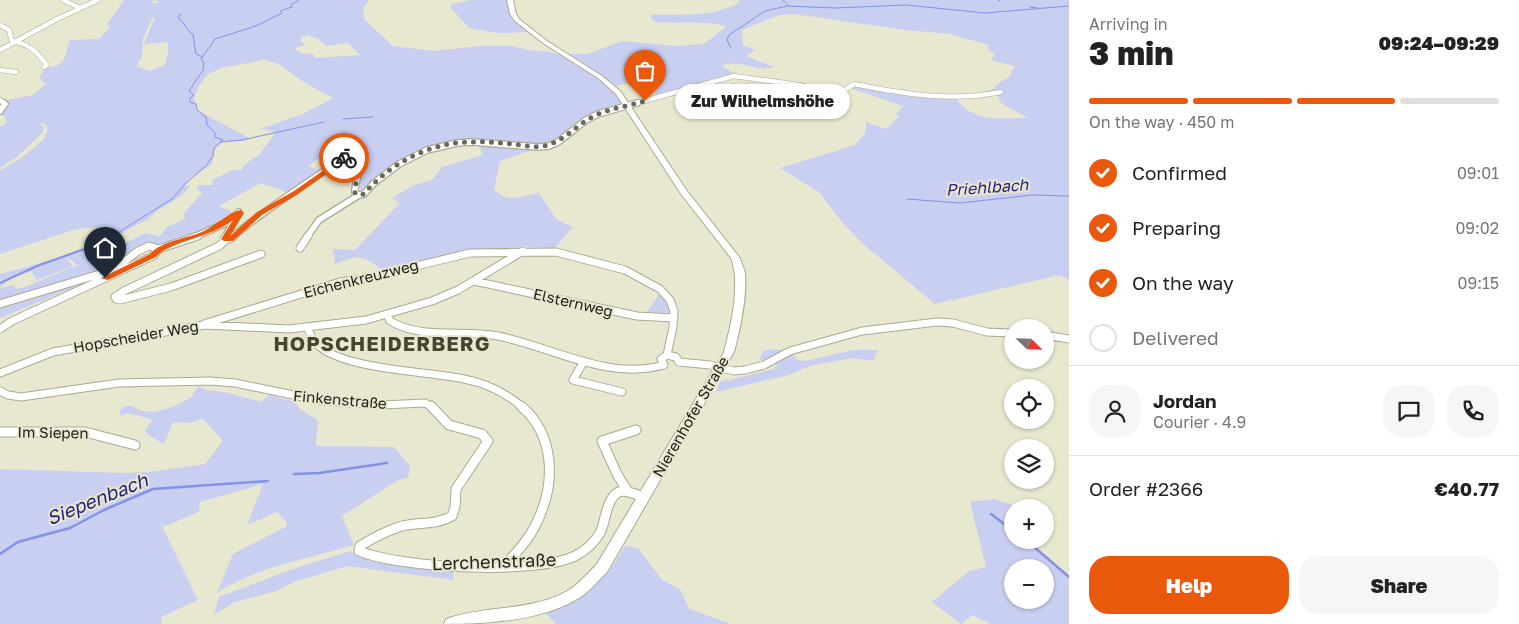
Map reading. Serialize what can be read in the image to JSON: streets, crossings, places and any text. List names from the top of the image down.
{
  "streets": {
    "street": [
      "Eichenkreuzweg",
      "Elsternweg",
      "Hopscheider Weg",
      "Finkenstraße",
      "Nierenhofer Straße",
      "Im Siepen",
      "Lerchenstraße"
    ]
  },
  "crossings": [
    ["Eichenkreuzweg", "Hopscheider Weg"],
    ["Elsternweg", "Hopscheider Weg"],
    ["Finkenstraße", "Lerchenstraße"]
  ],
  "districts": ["HOPSCHEIDERBERG"],
  "water": ["Priehlbach", "Siepenbach"],
  "places": ["Zur Wilhelmshöhe"],
  "north": "bottom right",
  "page": {
    "heading": ["3 min", "Arriving in", "09:24–09:29"],
    "panel": [
      "Jordan",
      "Courier · 4.9",
      "Order #2366",
      "€40.77"
    ],
    "bubble": "Zur Wilhelmshöhe",
    "bar": "On the way · 450 m",
    "list": [
      ["Confirmed", "09:01"],
      ["Preparing", "09:02"],
      ["On the way", "09:15"],
      "Delivered"
    ],
    "map_buttons": ["+", "−"],
    "buttons": ["Help", "Share"]
  }
}
